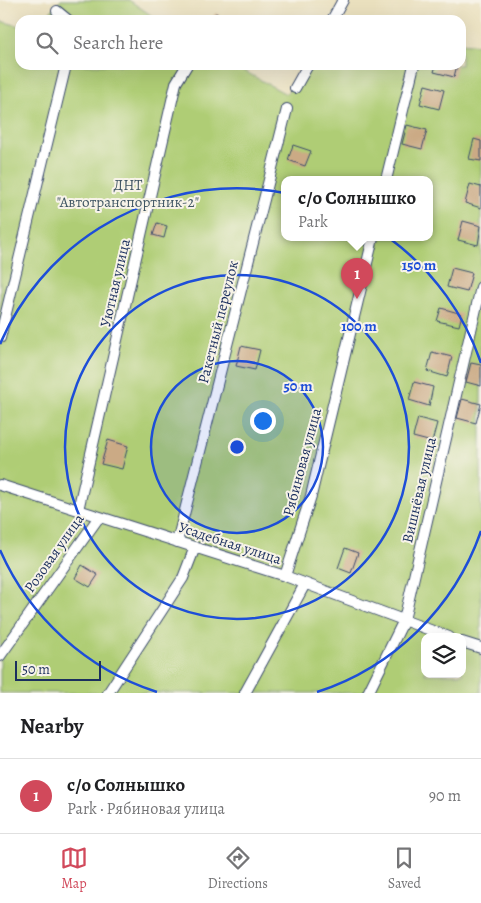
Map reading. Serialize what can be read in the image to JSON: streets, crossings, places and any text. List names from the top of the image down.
{
  "streets": {
    "street": [
      "Уютная улица",
      "Ракетный переулок",
      "Рябиновая улица",
      "Вишнёвая улица",
      "Усадебная улица",
      "Розовая улица"
    ]
  },
  "crossings": [
    ["Уютная улица", "Усадебная улица"],
    ["Ракетный переулок", "Усадебная улица"],
    ["Рябиновая улица", "Усадебная улица"],
    ["Вишнёвая улица", "Усадебная улица"],
    ["Усадебная улица", "Розовая улица"]
  ],
  "parks": ["ДНТ \"Автотранспортник-2\""],
  "scale_bar": "50 m",
  "page": {
    "search": "Search here",
    "popup": ["с/о Солнышко", "Park"],
    "pins": "1",
    "scale": "50 m",
    "heading": "Nearby",
    "list": [
      {
        "mark": "1",
        "name": "с/о Солнышко",
        "note": "Park · Рябиновая улица",
        "value": "90 m"
      }
    ],
    "nav": ["Map", "Directions", "Saved"]
  },
  "rings": ["150 m", "100 m", "50 m"]
}
